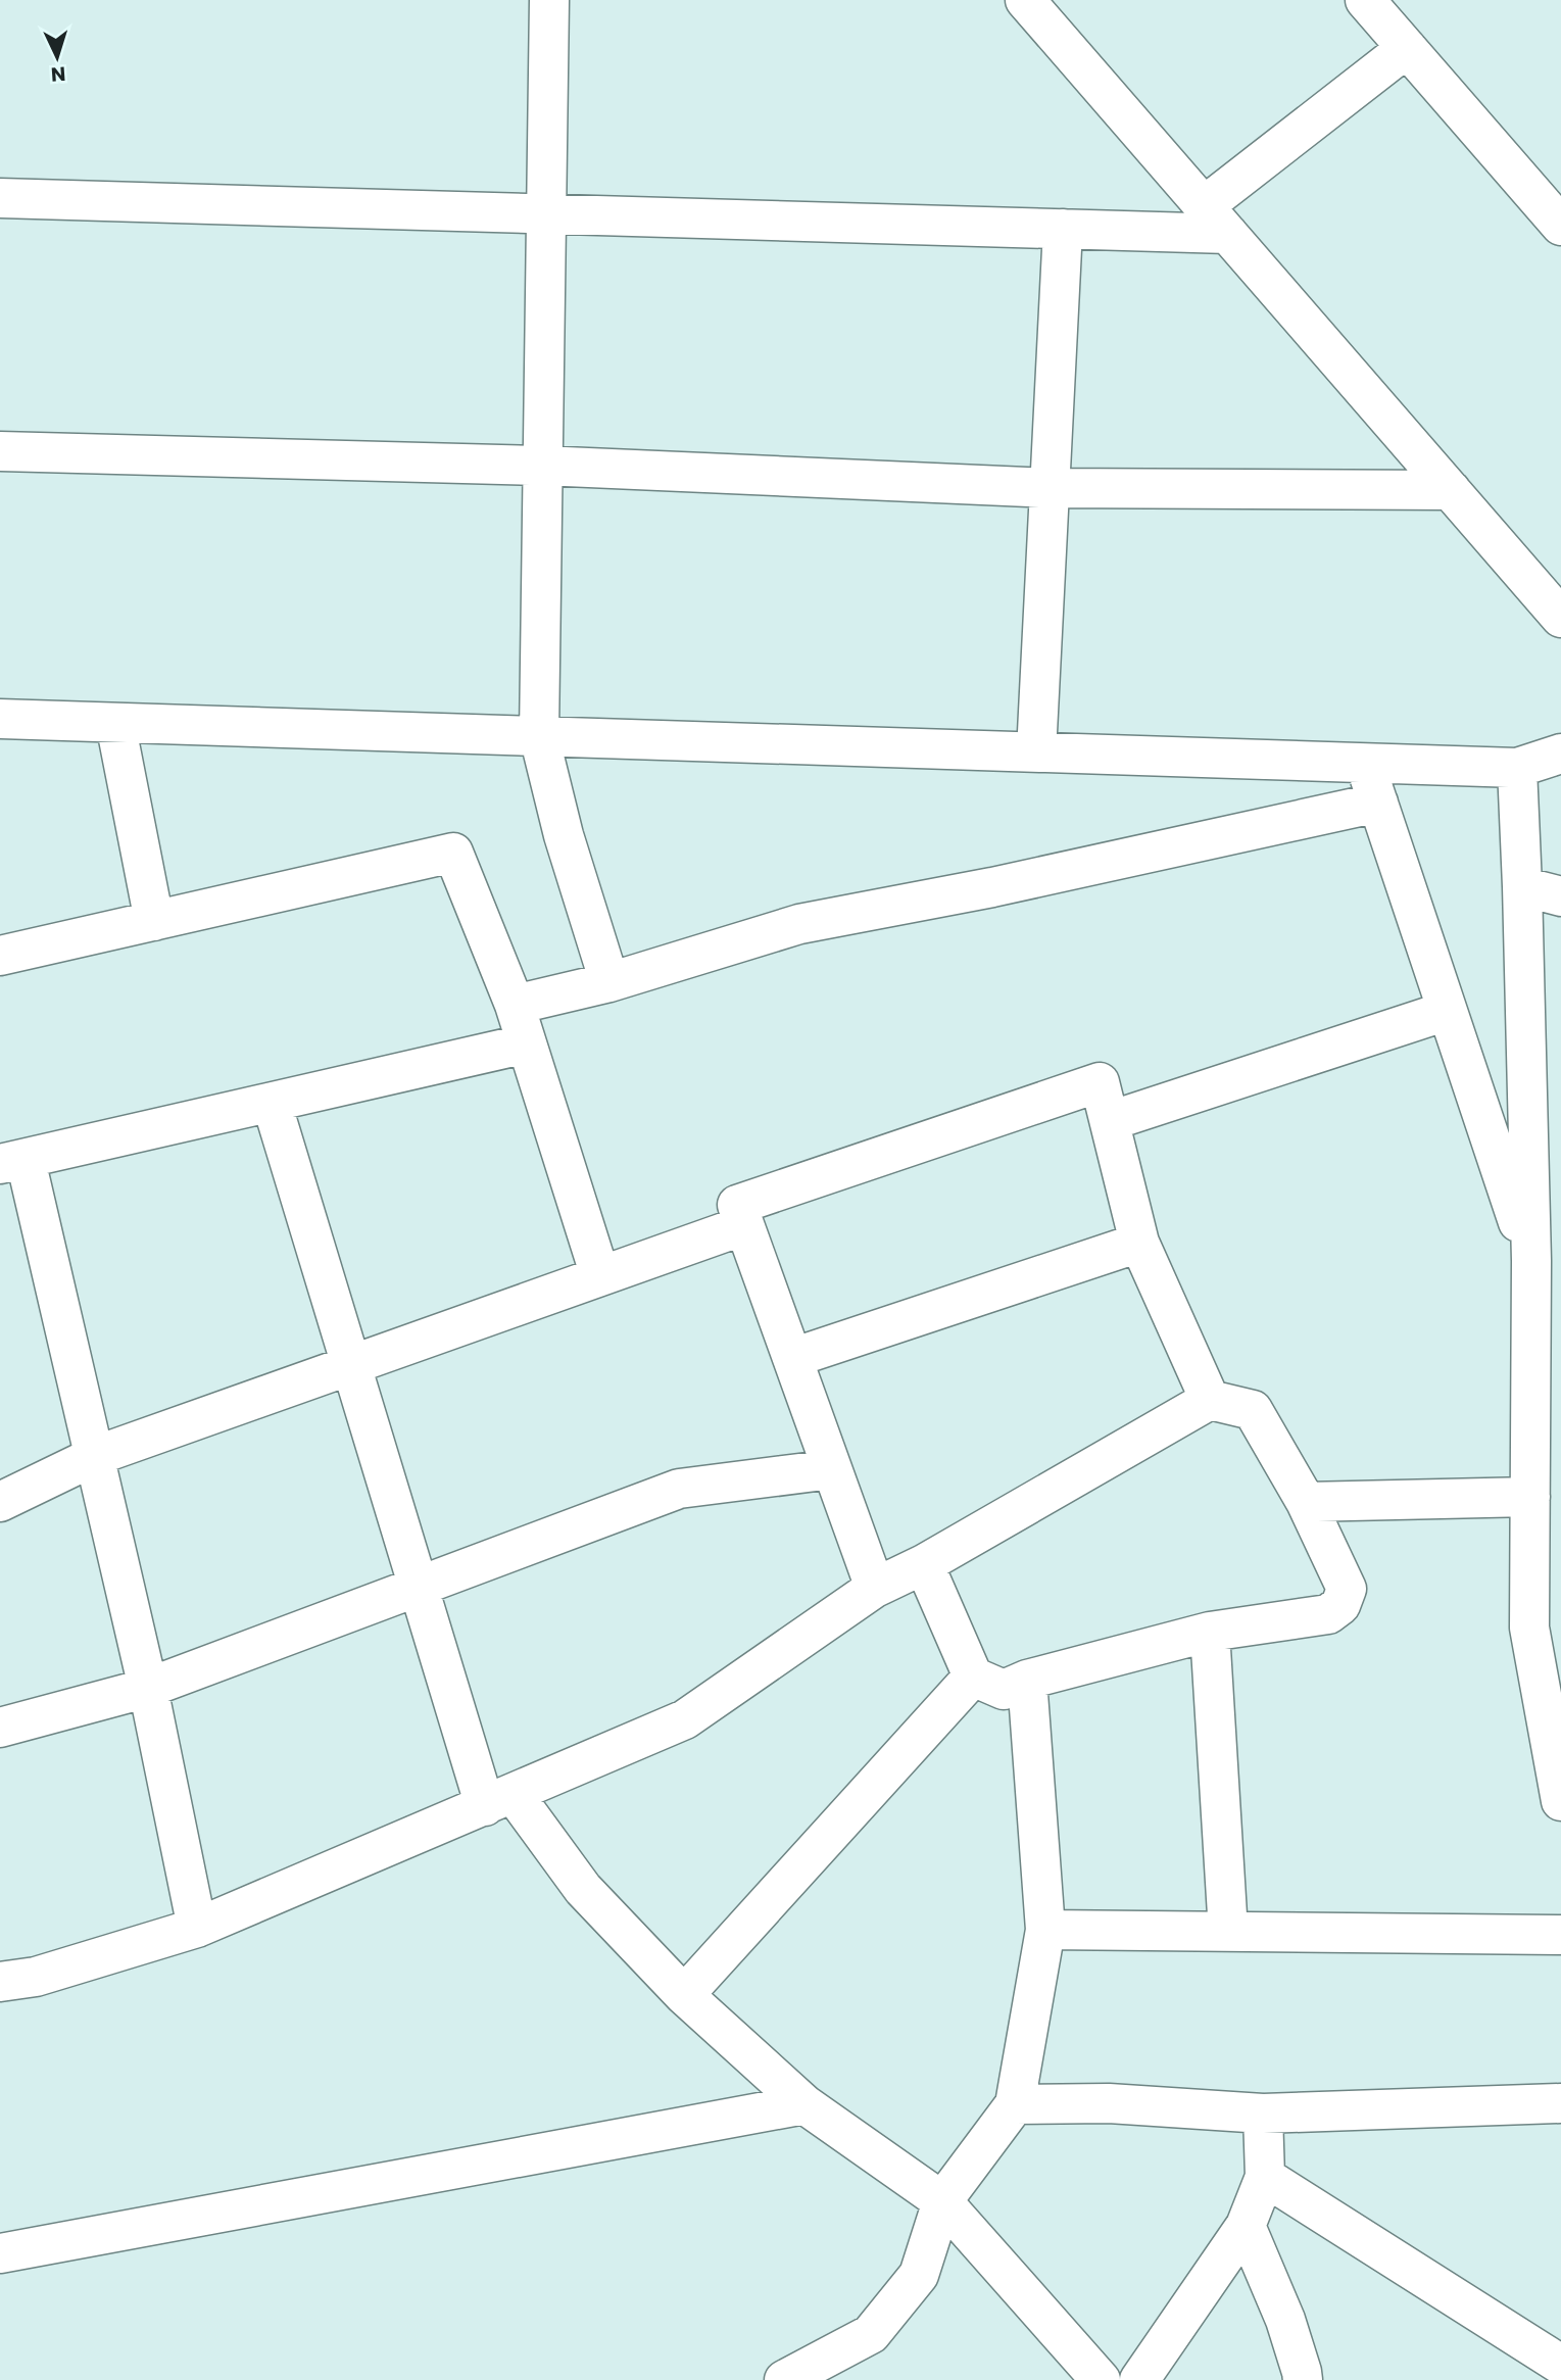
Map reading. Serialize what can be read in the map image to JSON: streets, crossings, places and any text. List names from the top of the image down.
{
  "north": "bottom"
}
